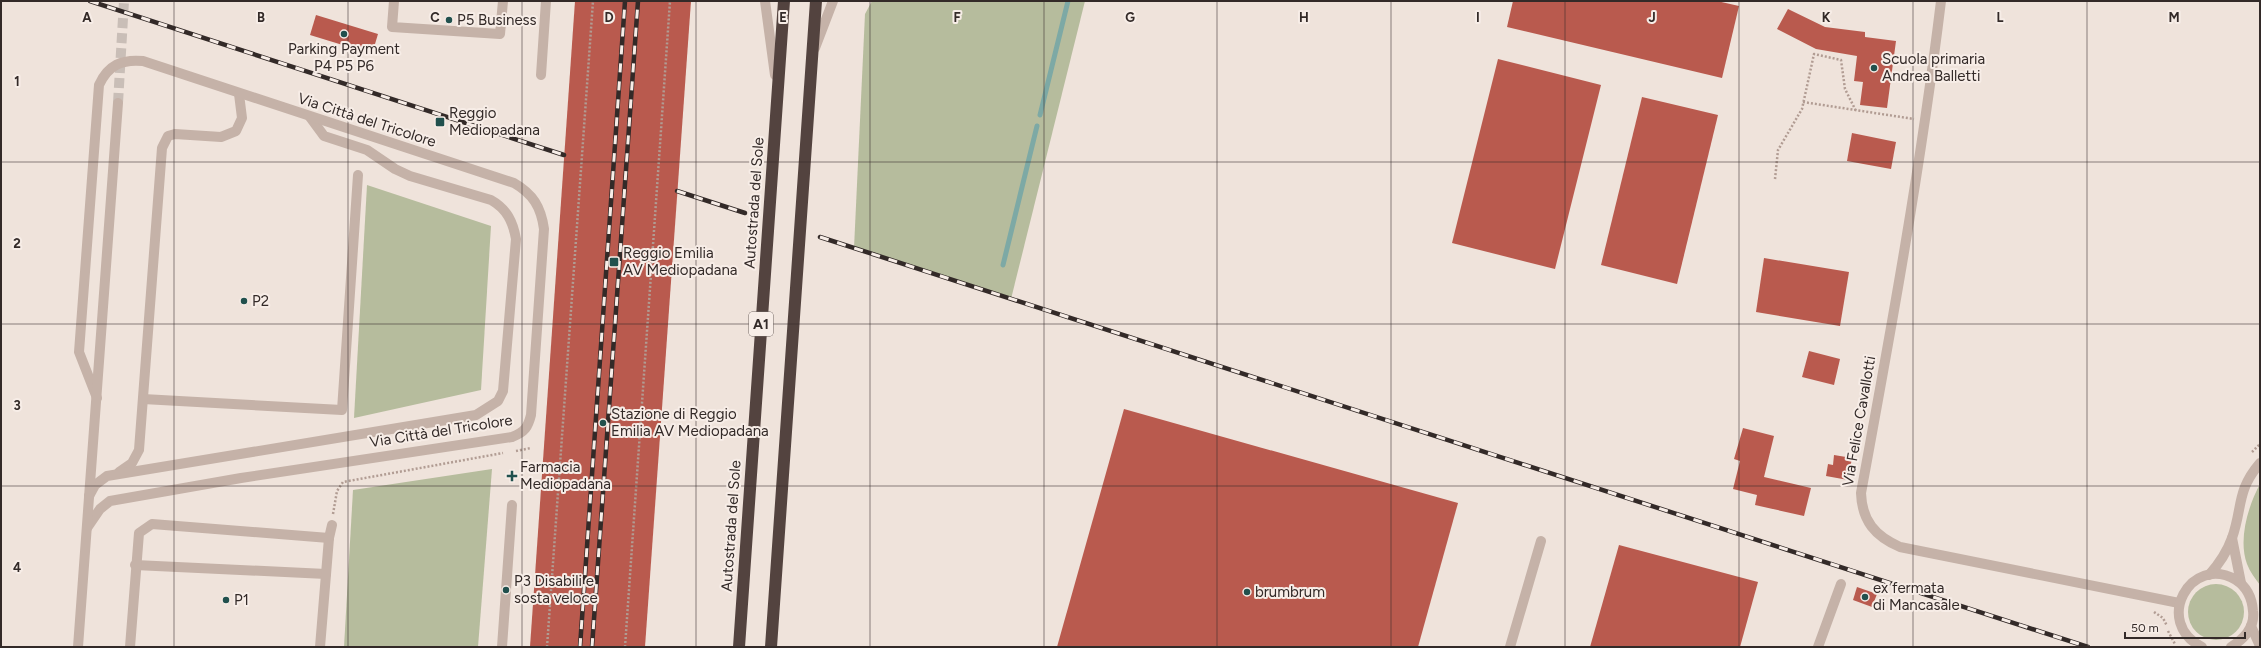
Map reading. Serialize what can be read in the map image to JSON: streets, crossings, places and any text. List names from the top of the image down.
{
  "streets": {
    "highway": ["Autostrada del Sole", "A1"],
    "street": ["Via Città del Tricolore", "Via Felice Cavallotti"]
  },
  "places": {
    "other": [
      "P5 Business",
      "Parking Payment P4 P5 P6",
      "Scuola primaria Andrea Balletti",
      "P2",
      "Stazione di Reggio Emilia AV Mediopadana",
      "P3 Disabili e sosta veloce",
      "brumbrum",
      "ex fermata di Mancasale",
      "P1"
    ],
    "transit": ["Reggio Mediopadana", "Reggio Emilia AV Mediopadana"],
    "health": ["Farmacia Mediopadana"]
  },
  "scale_bar": "50 m",
  "grid": {
    "columns": [
      "A",
      "B",
      "C",
      "D",
      "E",
      "F",
      "G",
      "H",
      "I",
      "J",
      "K",
      "L",
      "M"
    ],
    "rows": [
      "1",
      "2",
      "3",
      "4"
    ]
  }
}
